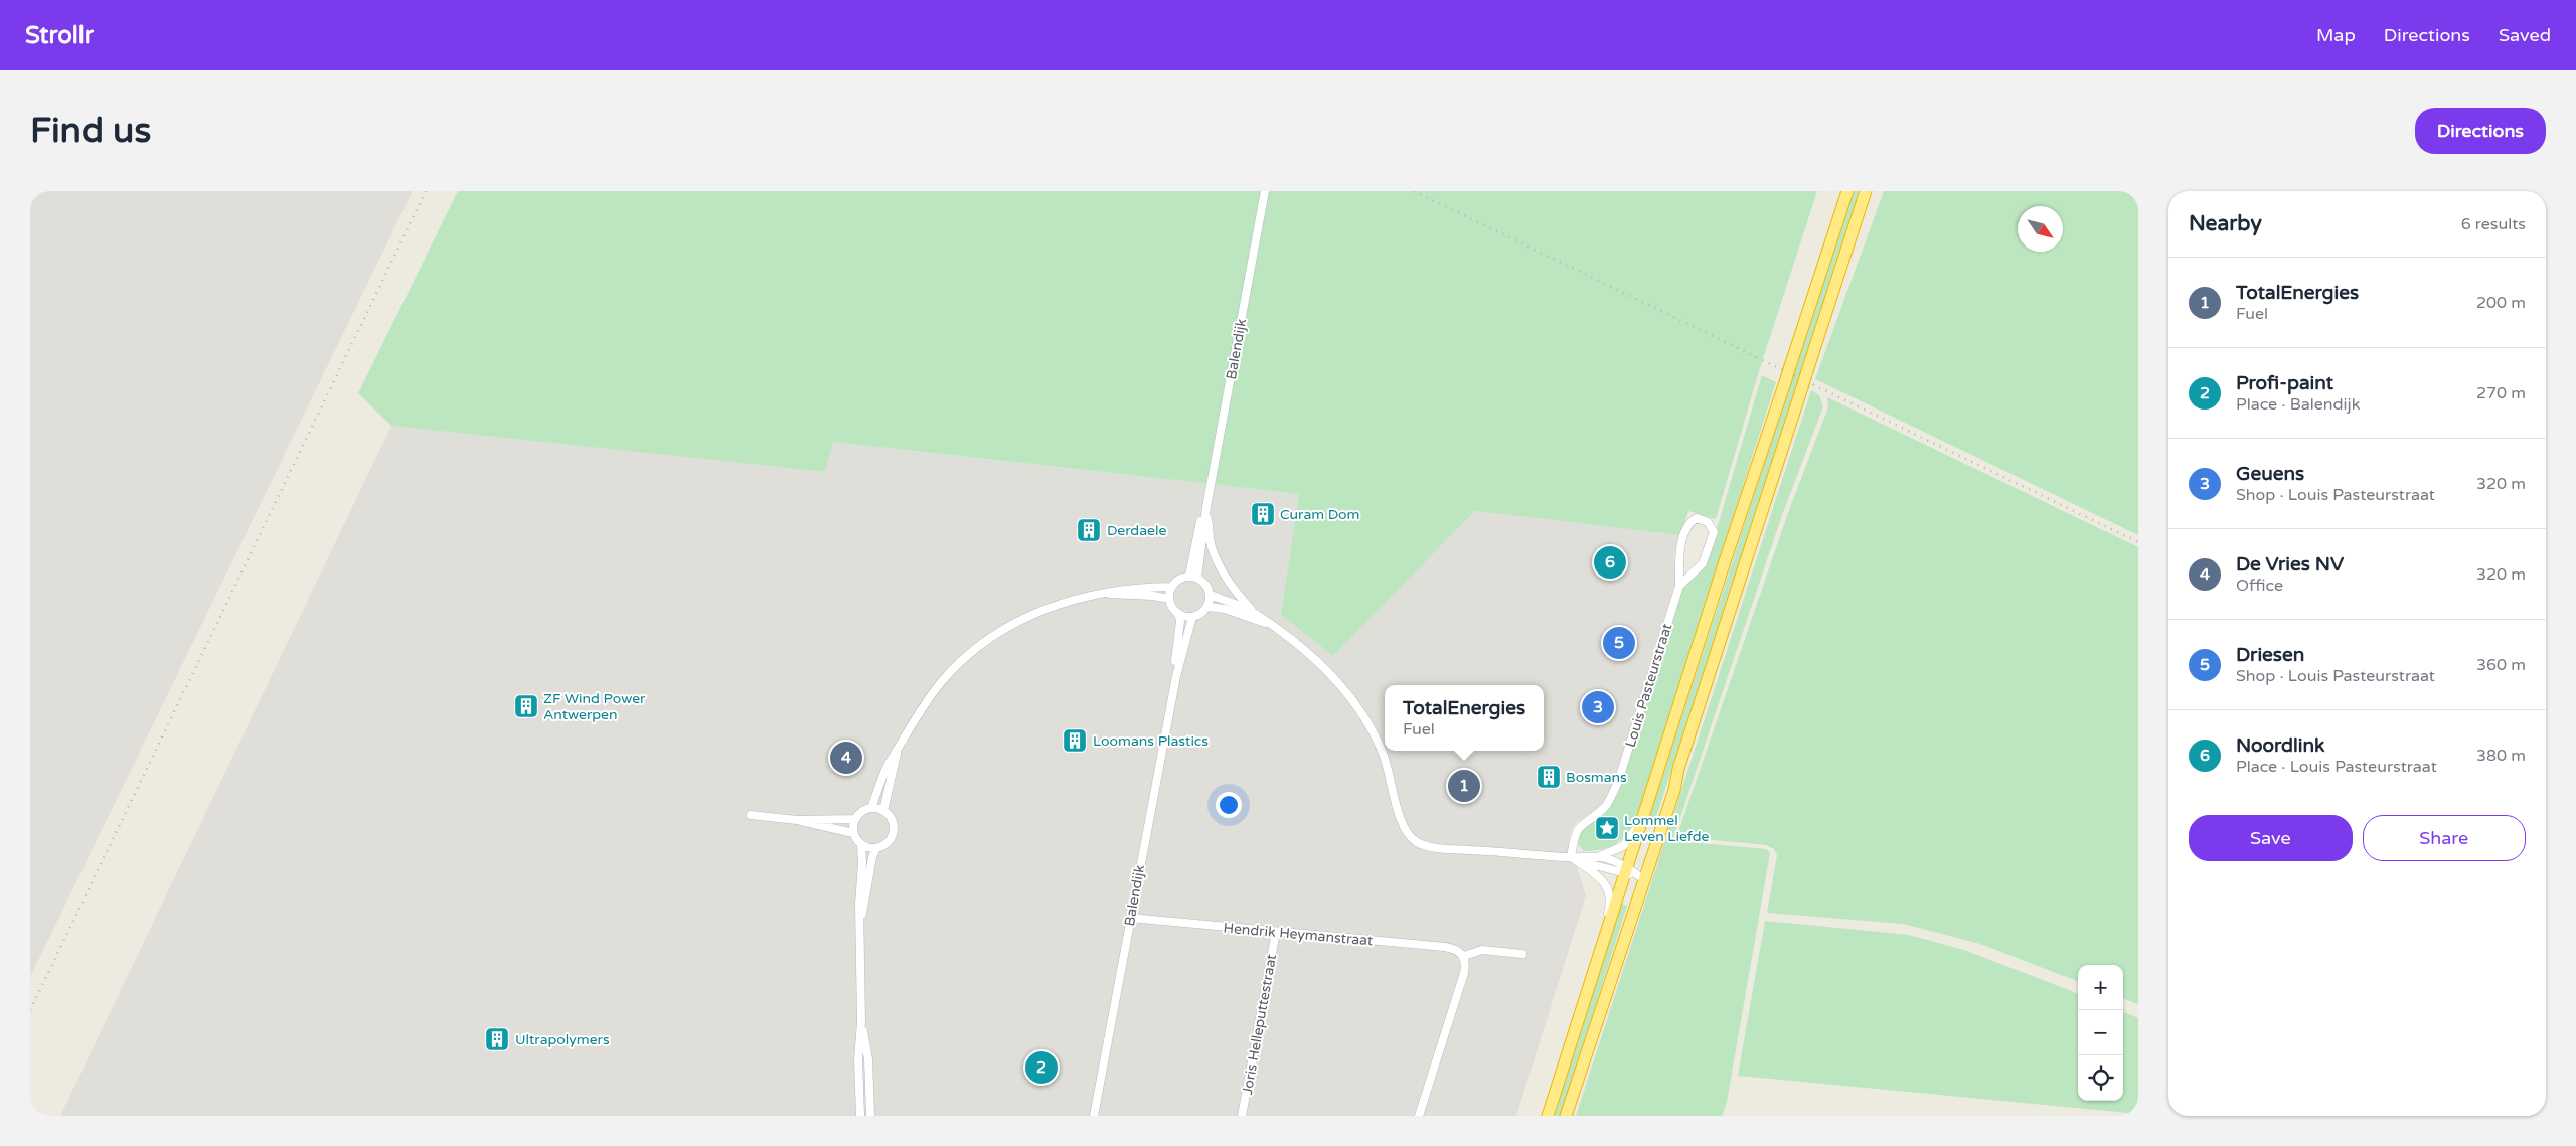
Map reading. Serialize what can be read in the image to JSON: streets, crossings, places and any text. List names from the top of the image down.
{
  "streets": {
    "street": [
      "Balendijk",
      "Louis Pasteurstraat",
      "Hendrik Heymanstraat",
      "Joris Helleputtestraat"
    ]
  },
  "crossings": [
    ["Balendijk", "Hendrik Heymanstraat"],
    ["Hendrik Heymanstraat", "Joris Helleputtestraat"]
  ],
  "places": {
    "building": [
      "Curam Dom",
      "Derdaele",
      "ZF Wind Power Antwerpen",
      "Loomans Plastics",
      "Bosmans",
      "Ultrapolymers"
    ],
    "place": ["Lommel Leven Liefde"]
  },
  "north": "bottom right",
  "page": {
    "header": "Strollr",
    "nav": ["Map", "Directions", "Saved"],
    "buttons": [
      "Directions",
      ["Save", "Share"]
    ],
    "title": "Find us",
    "heading": ["Nearby", "6 results"],
    "list": [
      {
        "mark": "1",
        "name": "TotalEnergies",
        "note": "Fuel",
        "value": "200 m"
      },
      {
        "mark": "2",
        "name": "Profi-paint",
        "note": "Place · Balendijk",
        "value": "270 m"
      },
      {
        "mark": "3",
        "name": "Geuens",
        "note": "Shop · Louis Pasteurstraat",
        "value": "320 m"
      },
      {
        "mark": "4",
        "name": "De Vries NV",
        "note": "Office",
        "value": "320 m"
      },
      {
        "mark": "5",
        "name": "Driesen",
        "note": "Shop · Louis Pasteurstraat",
        "value": "360 m"
      },
      {
        "mark": "6",
        "name": "Noordlink",
        "note": "Place · Louis Pasteurstraat",
        "value": "380 m"
      }
    ],
    "pins": [
      "6",
      "5",
      "3",
      "4",
      "1",
      "2"
    ],
    "popup": ["TotalEnergies", "Fuel"],
    "map_buttons": ["+", "−"]
  }
}
